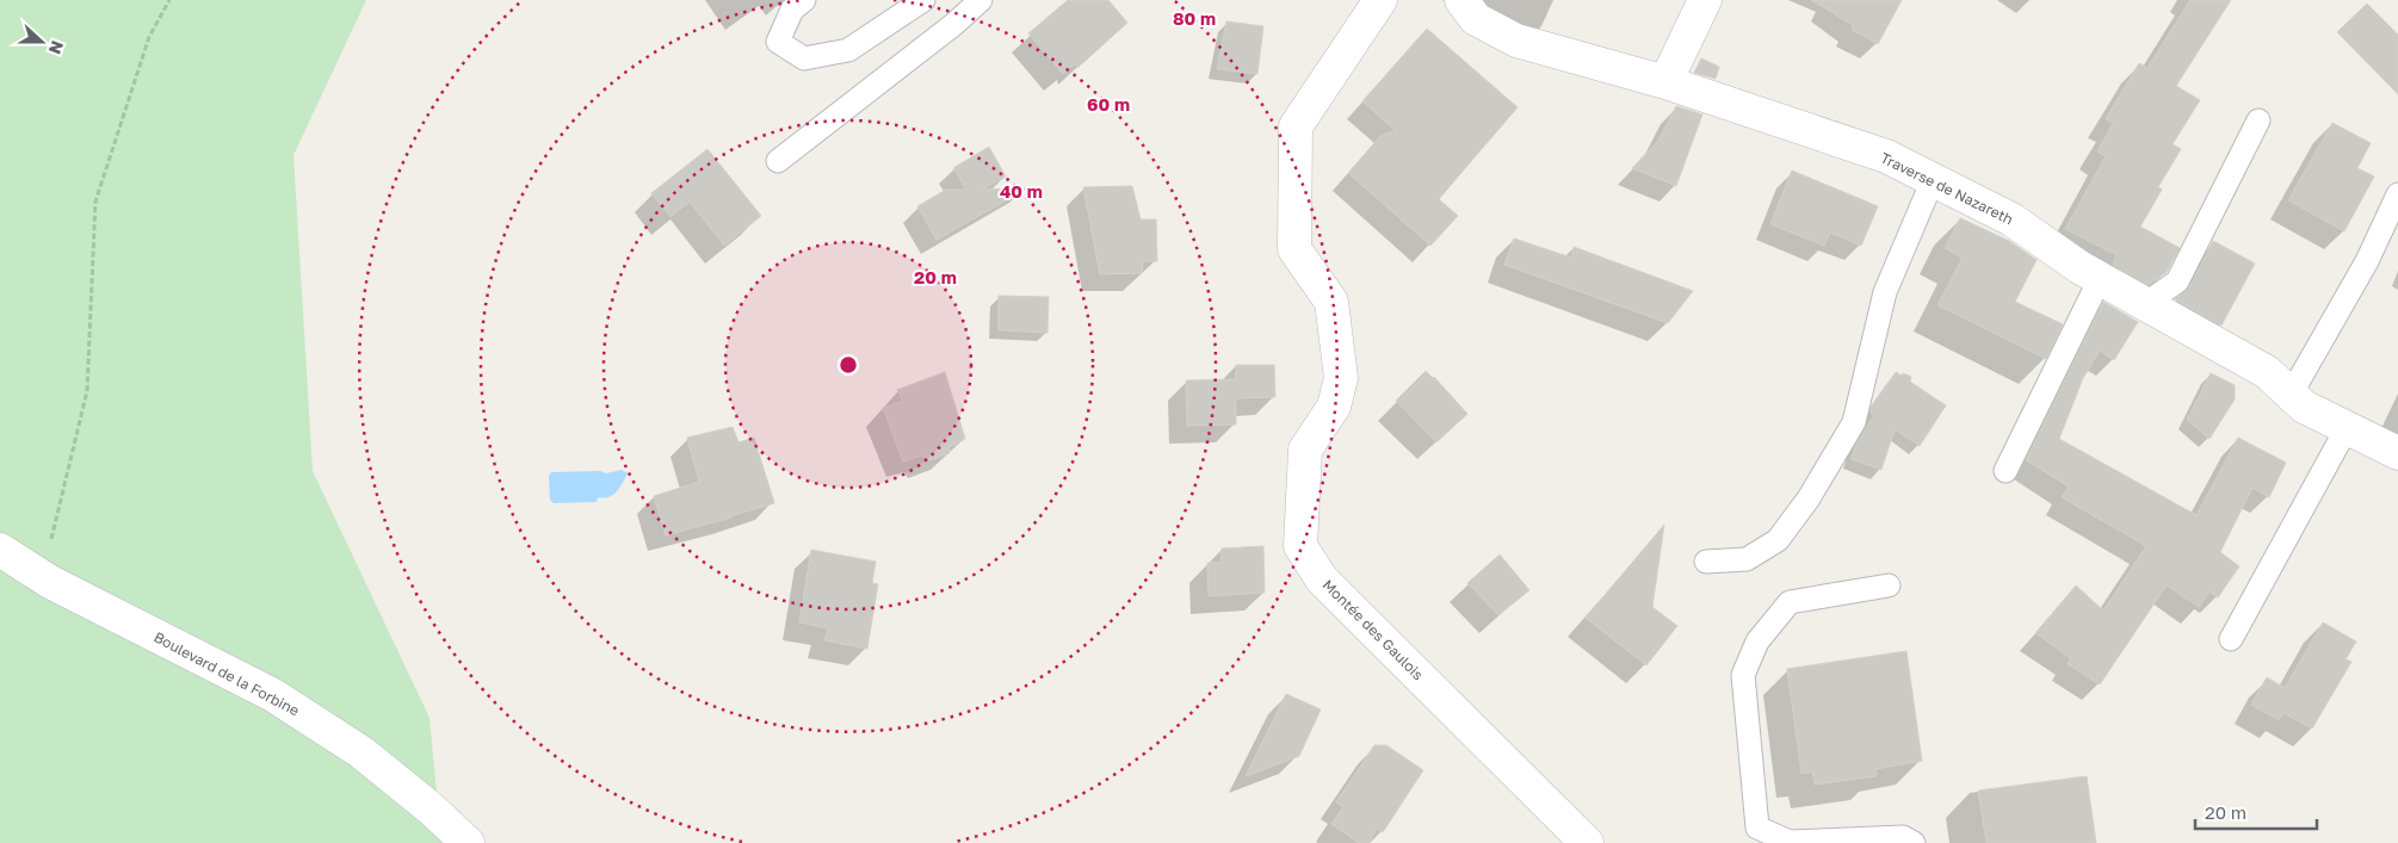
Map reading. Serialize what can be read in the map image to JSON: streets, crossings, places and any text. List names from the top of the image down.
{
  "streets": {
    "street": ["Traverse de Nazareth", "Montée des Gaulois", "Boulevard de la Forbine"]
  },
  "scale_bar": "20 m",
  "north": "right",
  "rings": [
    "80 m",
    "60 m",
    "40 m",
    "20 m"
  ]
}
